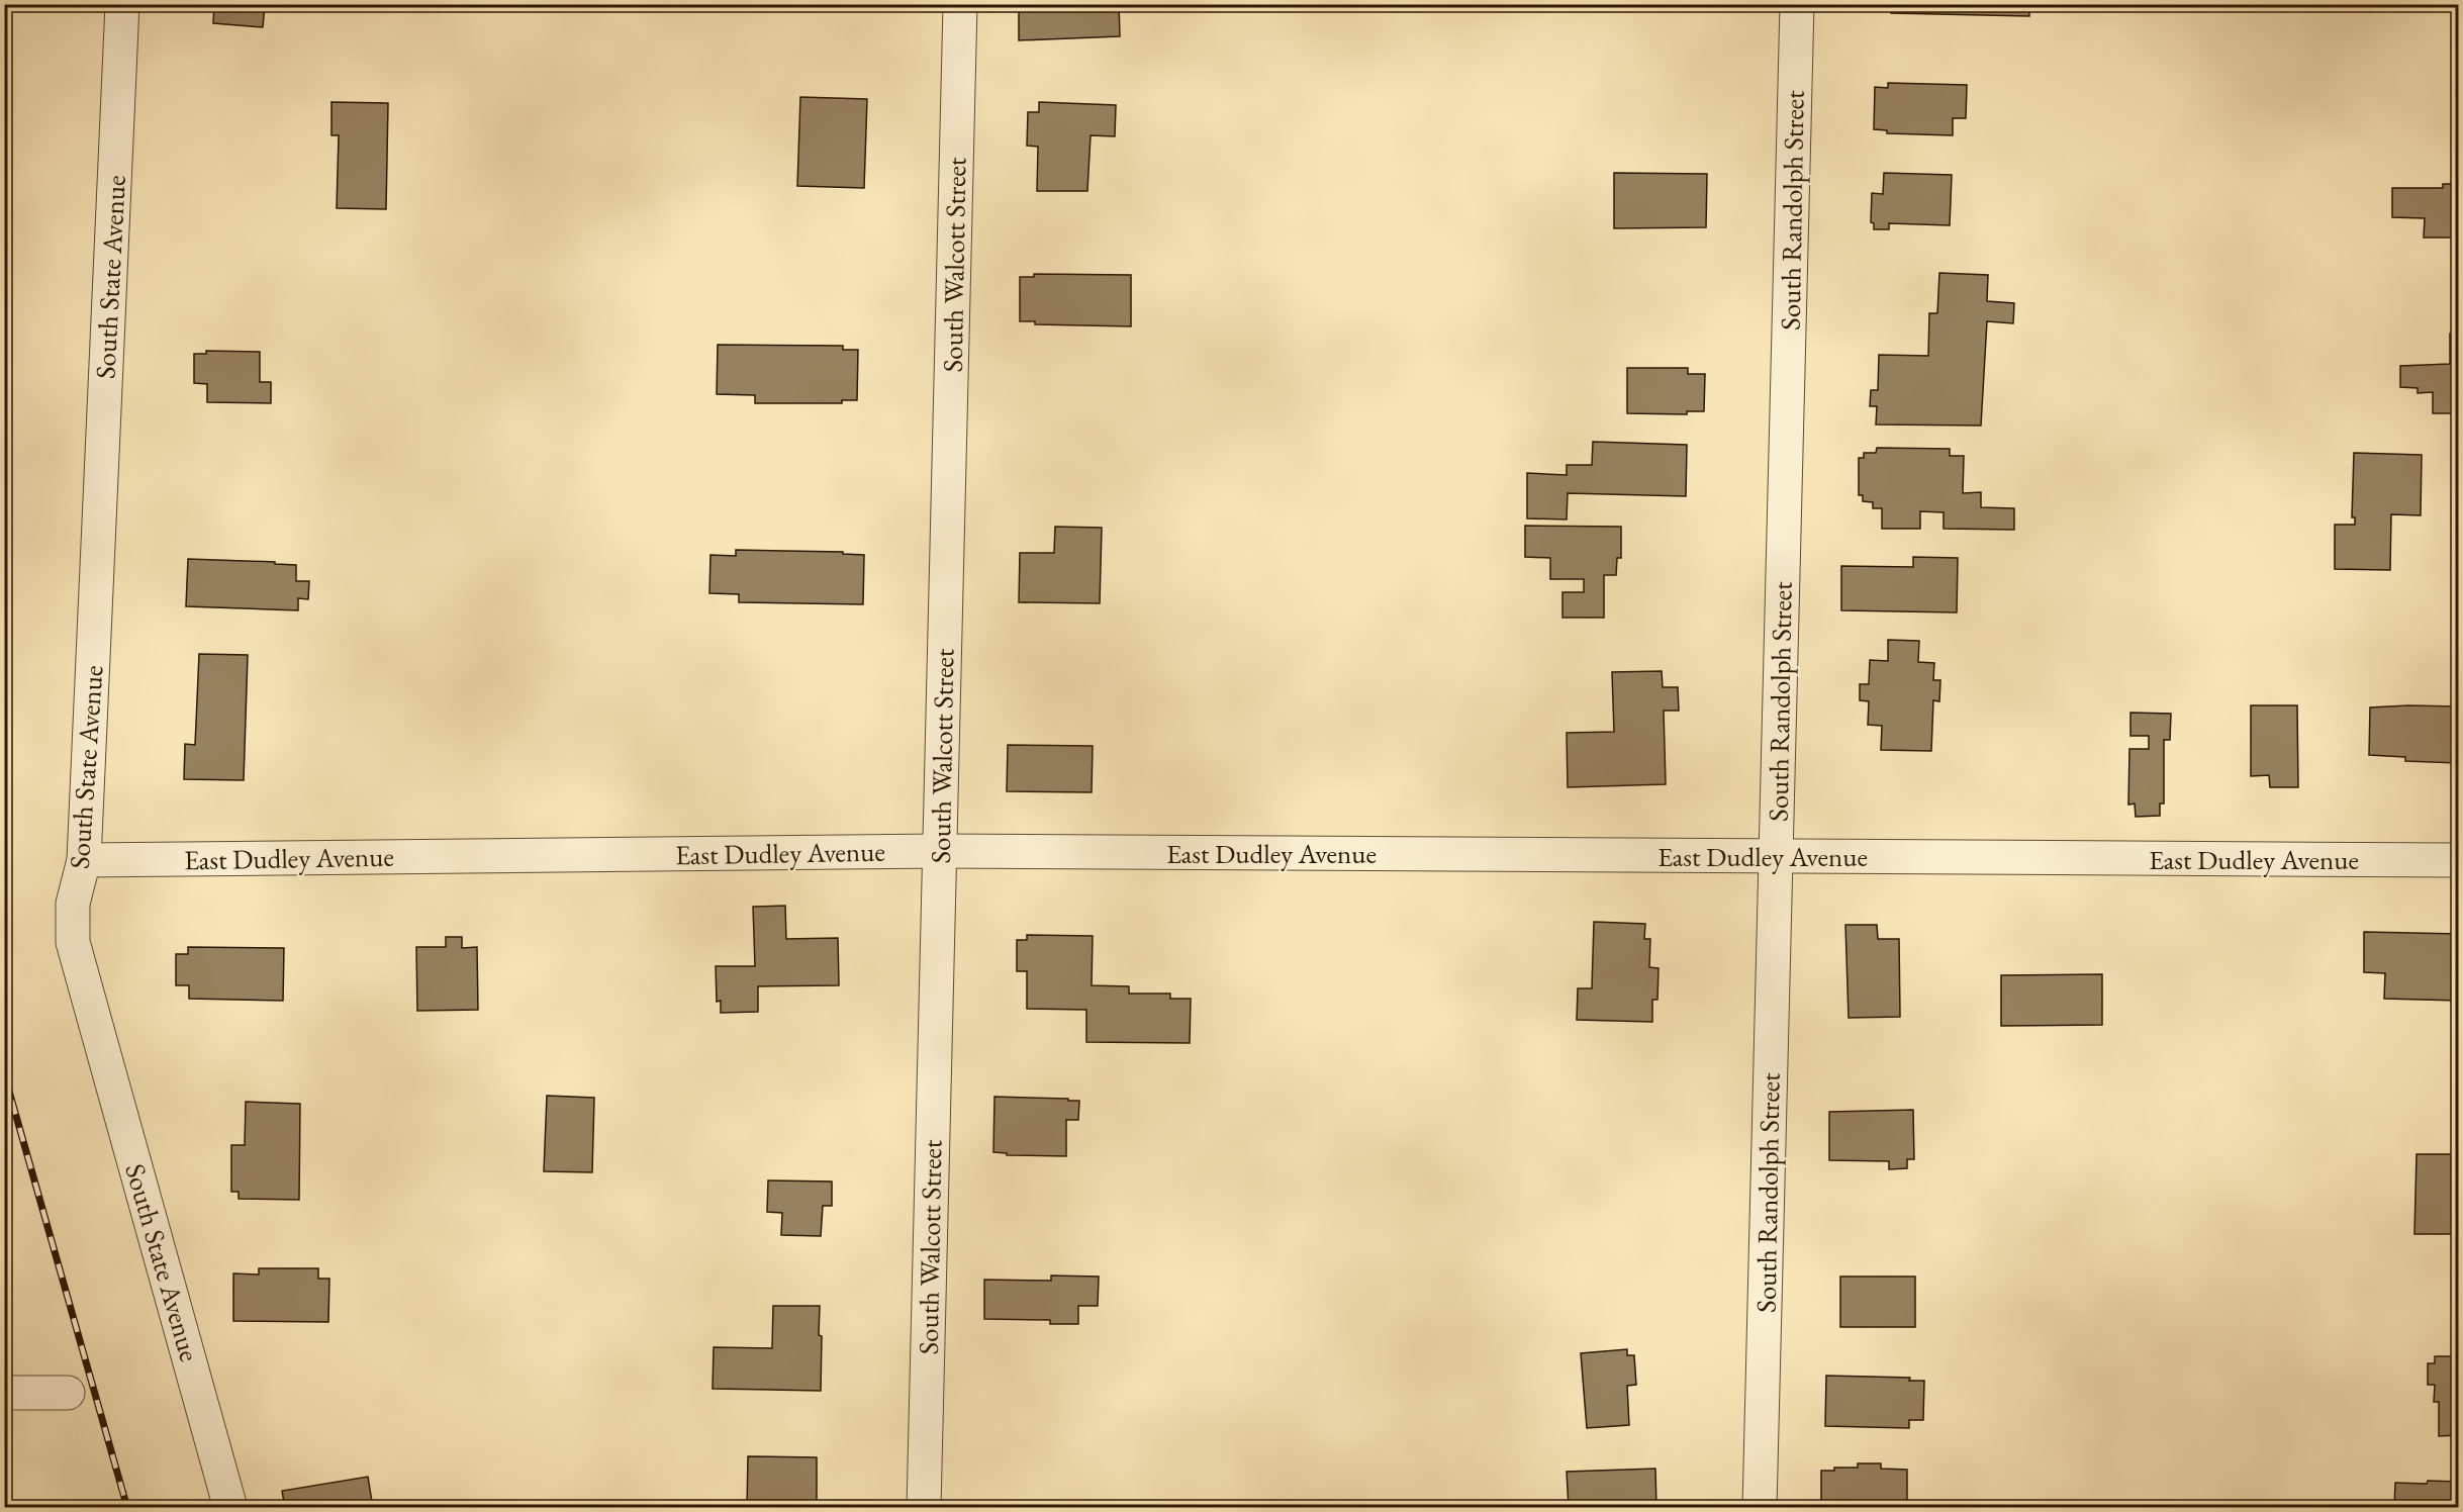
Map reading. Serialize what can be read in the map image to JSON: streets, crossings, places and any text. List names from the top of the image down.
{
  "streets": {
    "street": [
      "South Randolph Street",
      "South Walcott Street",
      "South State Avenue",
      "East Dudley Avenue"
    ]
  },
  "crossings": [
    ["South Randolph Street", "East Dudley Avenue"],
    ["South Walcott Street", "East Dudley Avenue"],
    ["South State Avenue", "East Dudley Avenue"]
  ]
}
